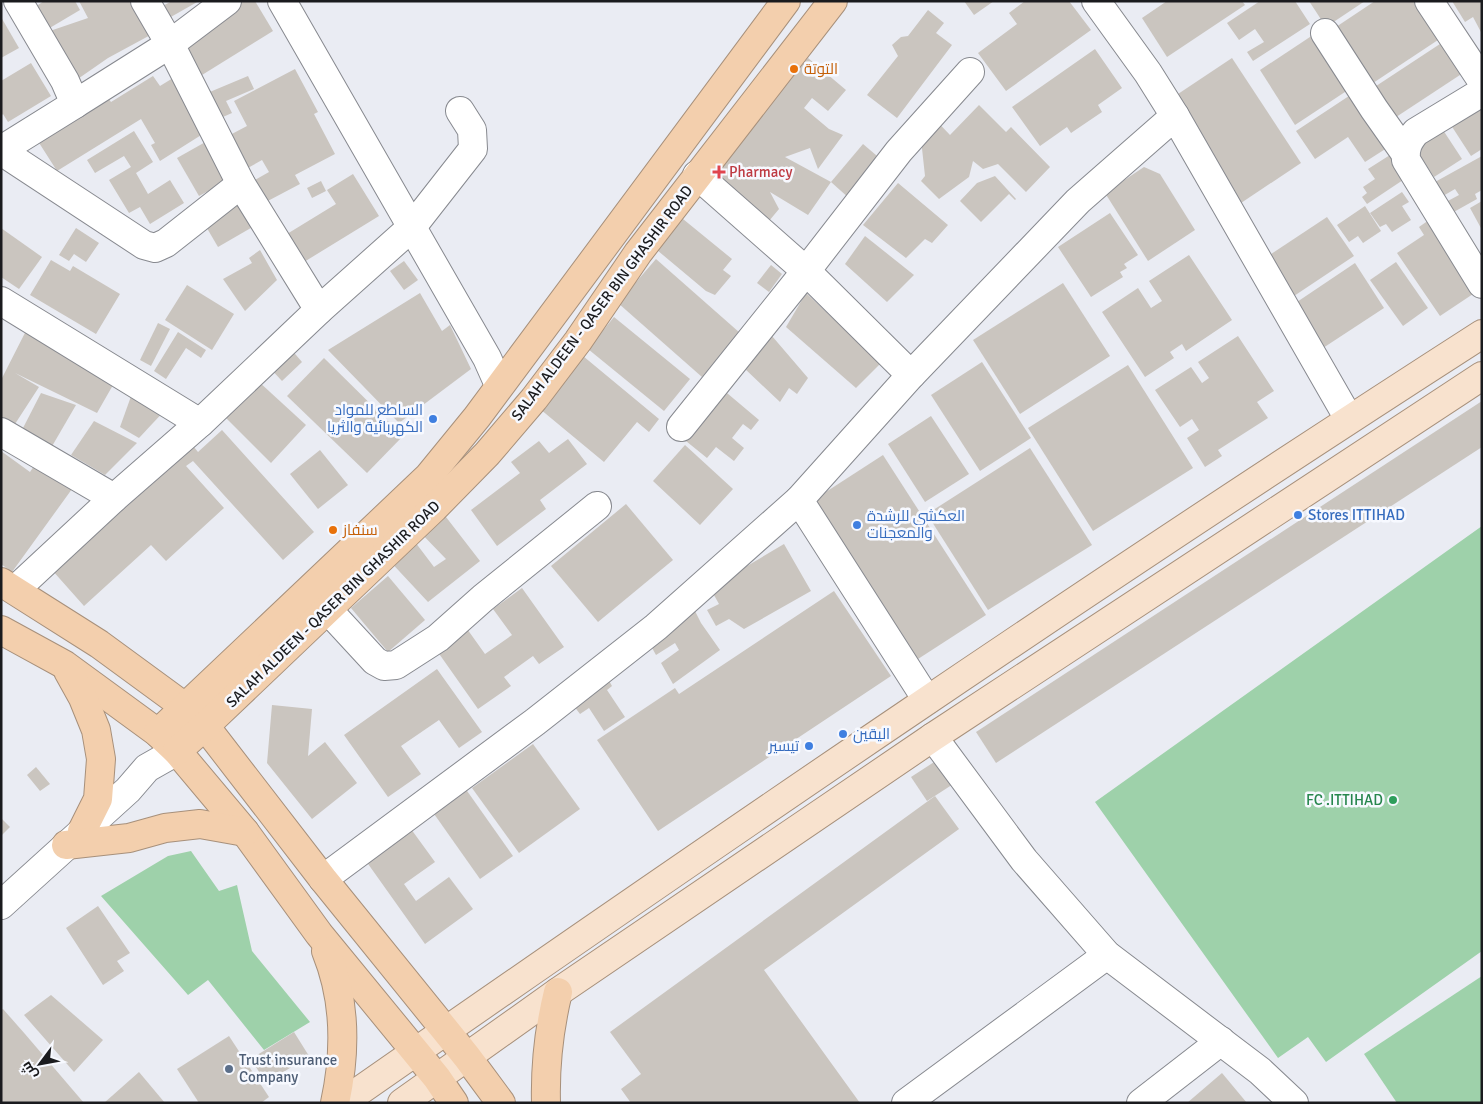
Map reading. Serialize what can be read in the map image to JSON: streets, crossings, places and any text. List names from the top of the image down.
{
  "streets": {
    "highway": ["SALAH ALDEEN - QASER BIN GHASHIR ROAD"]
  },
  "places": {
    "other": [
      "التوتة",
      "الساطع للمواد الكهربائية والثريا",
      "Stores ITTIHAD",
      "العكشي للرشدة والمعجنات",
      "سنفاز",
      "اليقين",
      "تيسير",
      "FC .ITTIHAD",
      "Trust insurance Company"
    ],
    "health": ["Pharmacy"]
  },
  "north": "bottom left"
}
